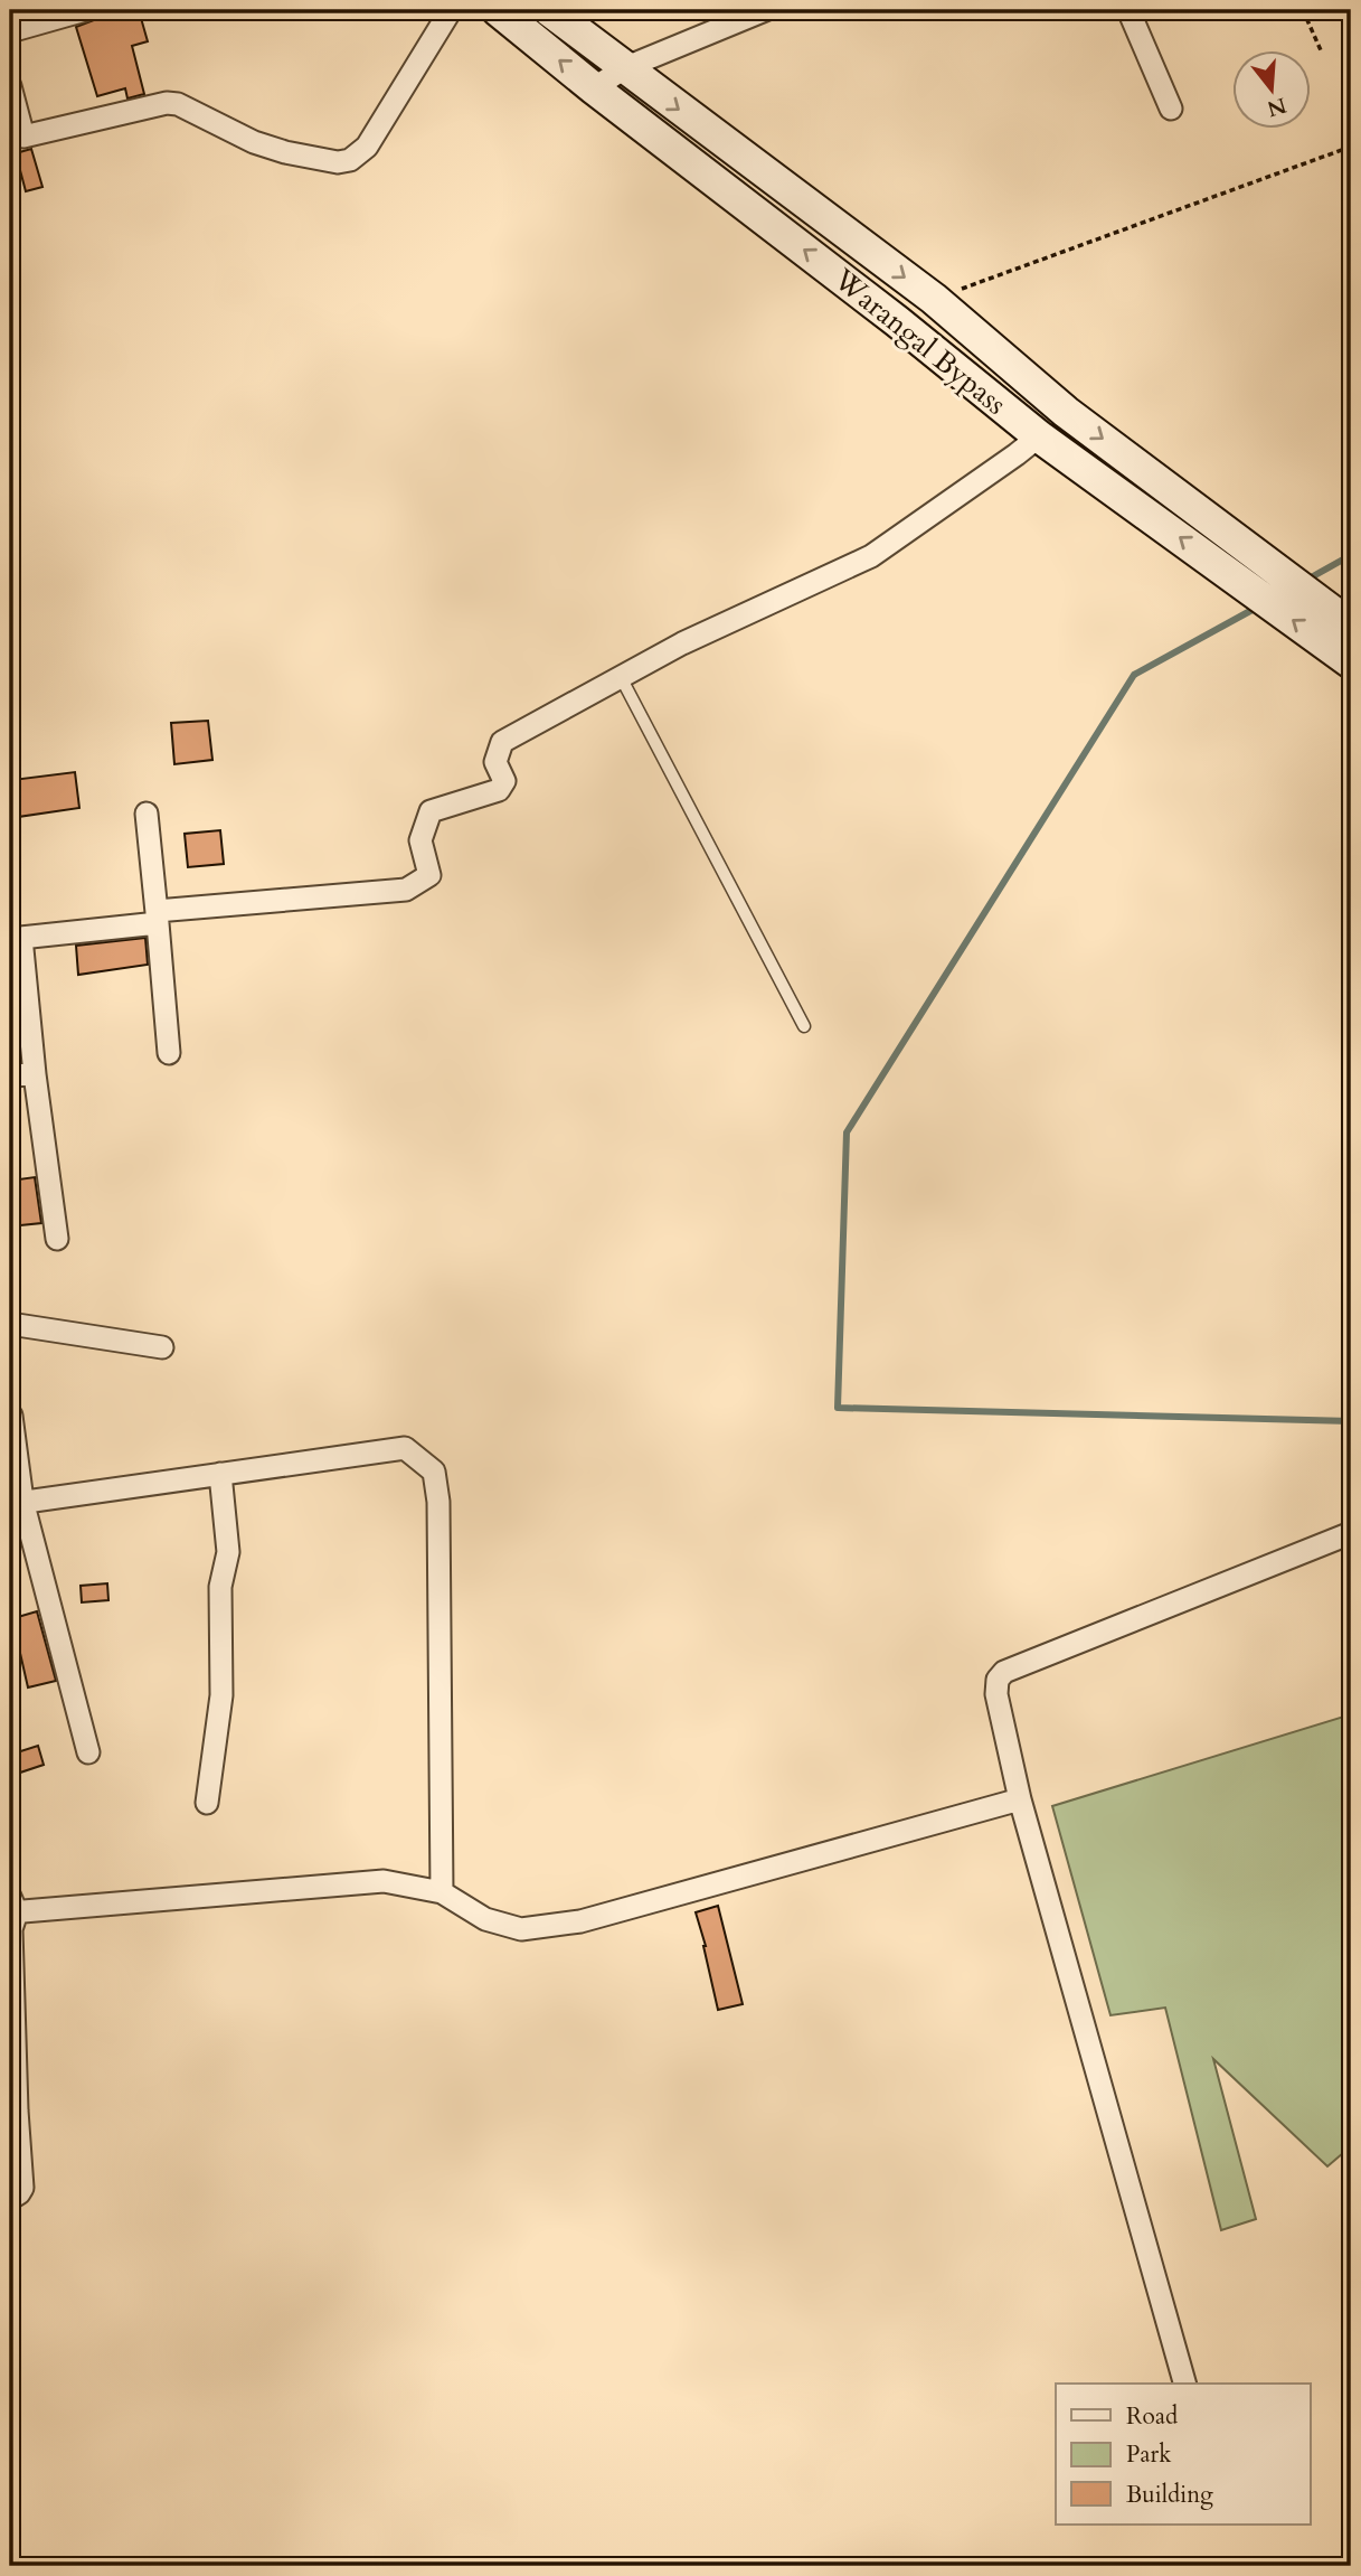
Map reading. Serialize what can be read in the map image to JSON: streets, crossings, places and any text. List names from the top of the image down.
{
  "streets": {
    "main road": ["Warangal Bypass"]
  },
  "legend": ["Road", "Park", "Building"],
  "north": "bottom"
}
